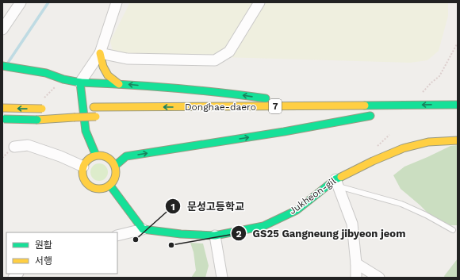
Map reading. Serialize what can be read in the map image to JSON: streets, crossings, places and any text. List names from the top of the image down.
{
  "streets": {
    "main road": ["7", "Donghae-daero", "Jukheon-gil"]
  },
  "places": ["문성고등학교", "GS25 Gangneung jibyeon jeom"],
  "legend": ["원활", "서행"]
}
